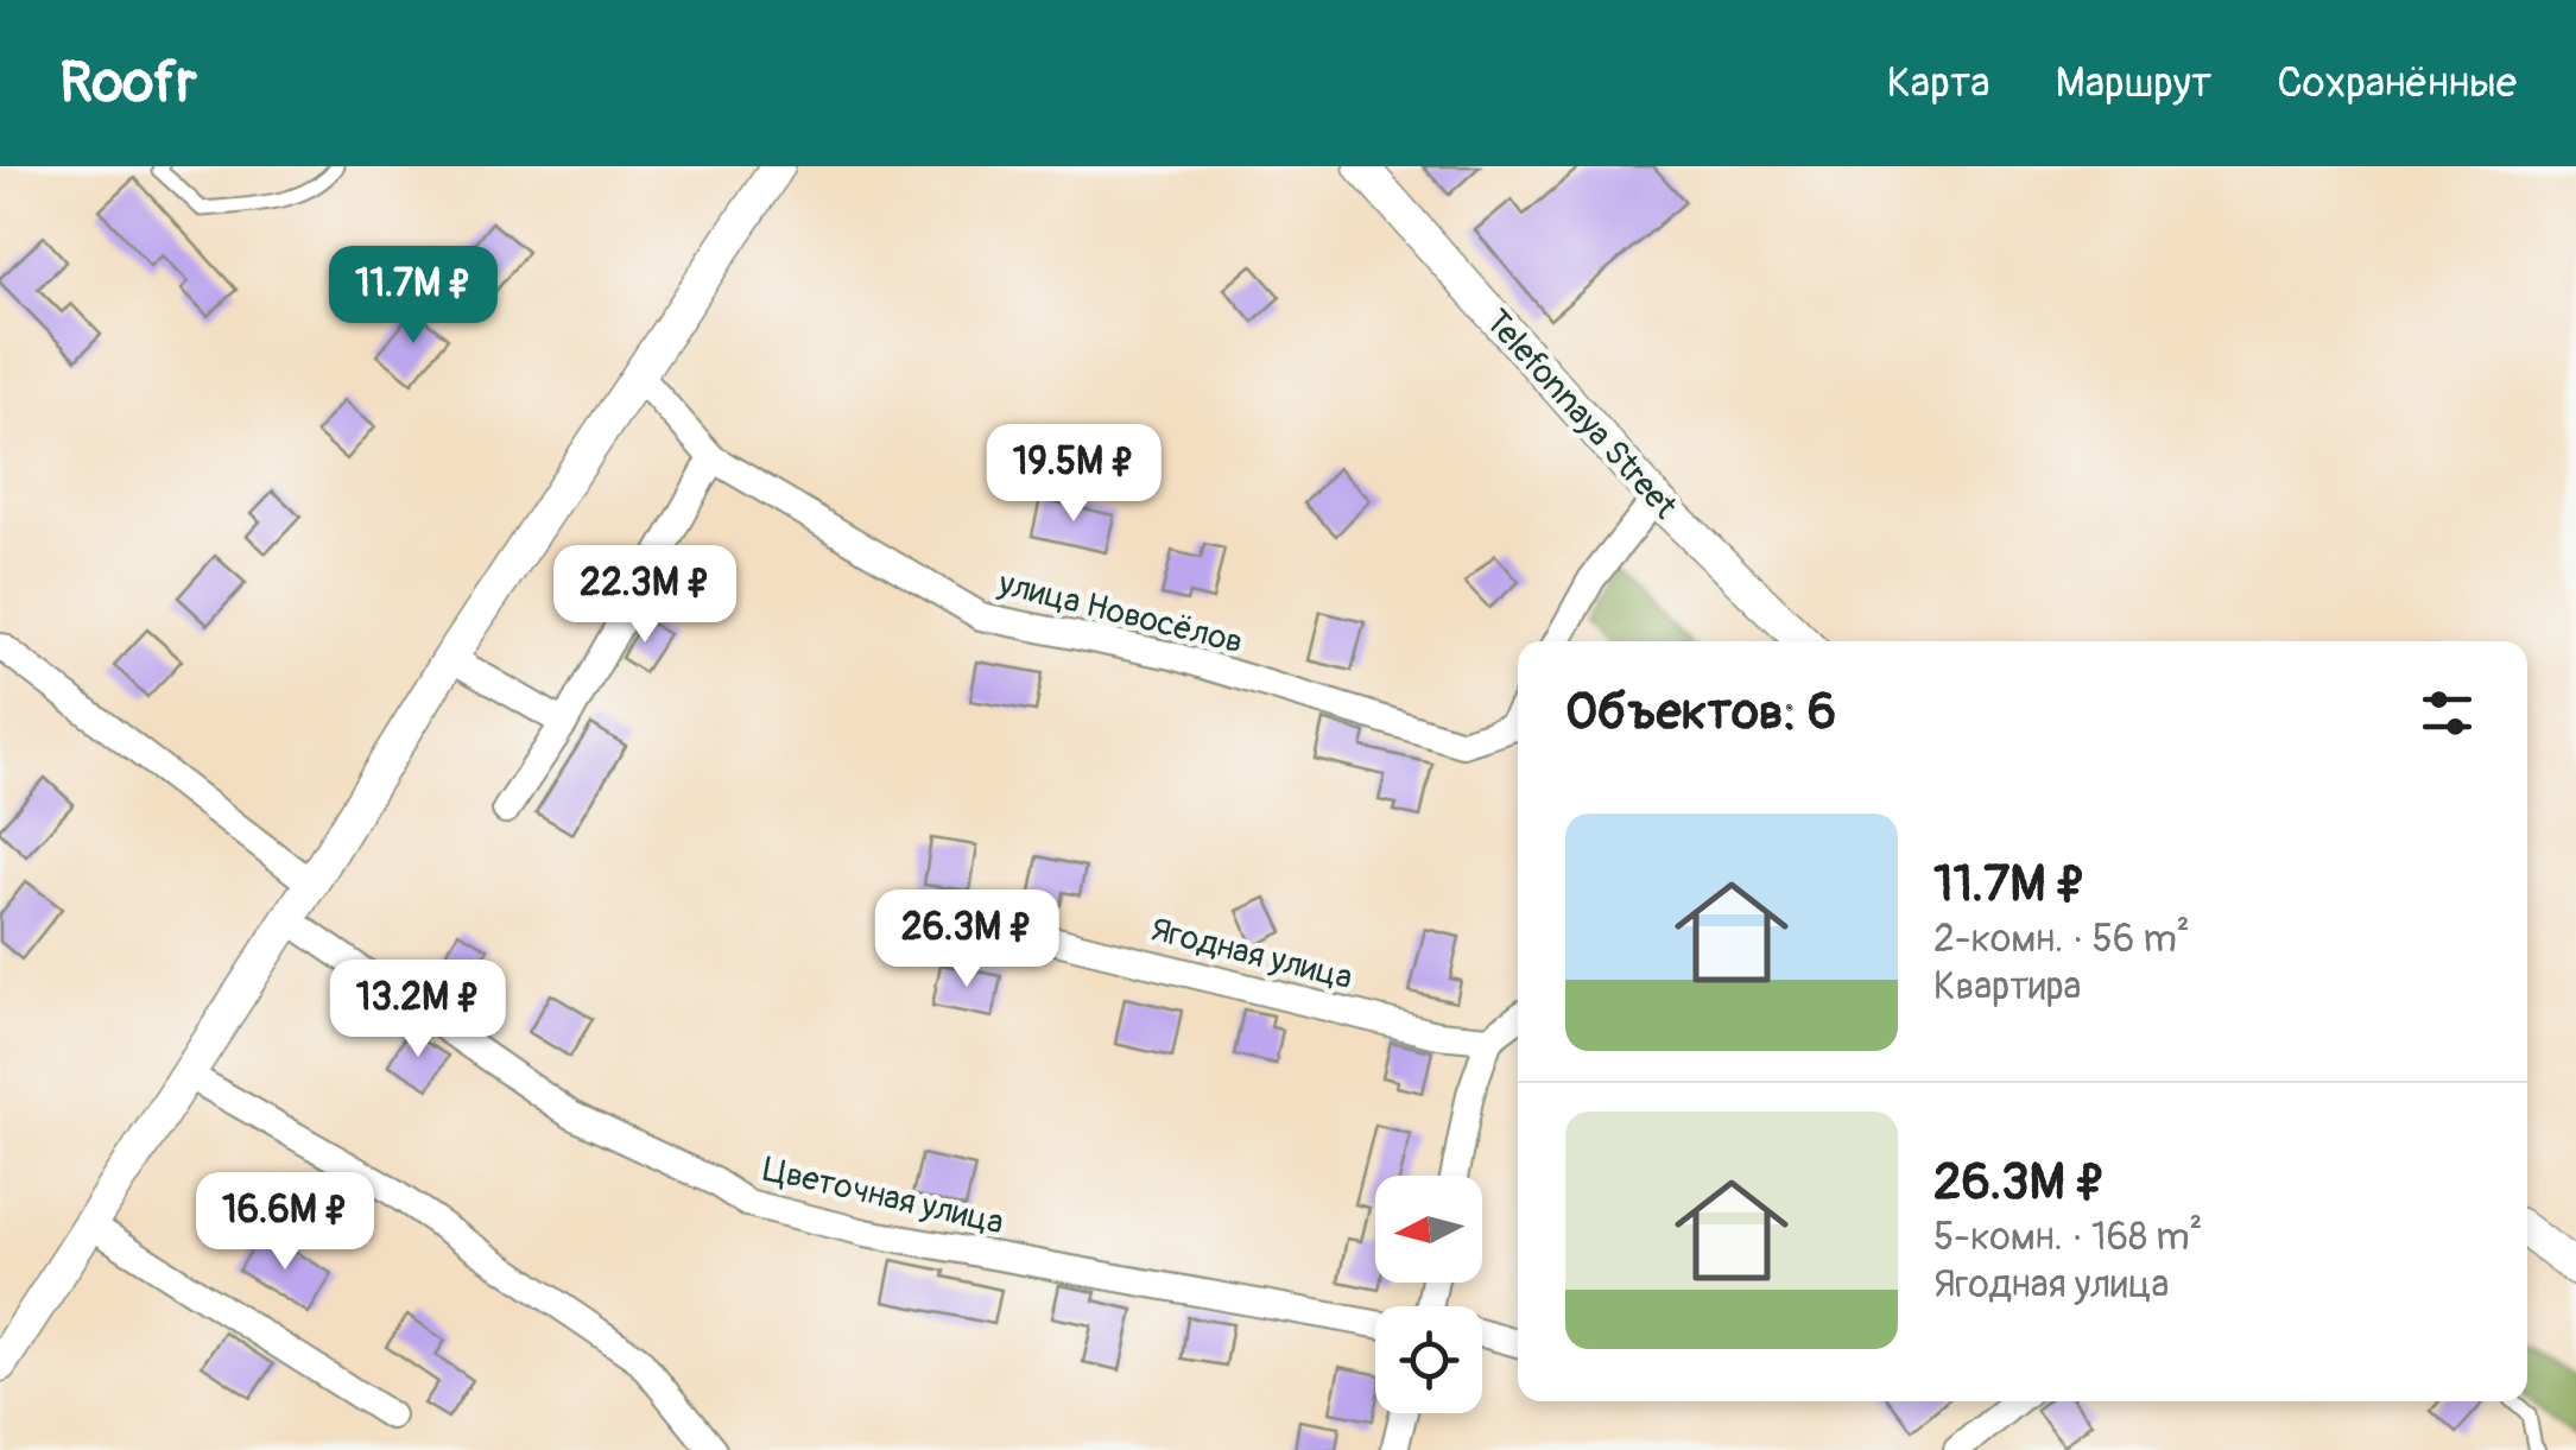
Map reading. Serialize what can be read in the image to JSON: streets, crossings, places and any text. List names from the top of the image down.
{
  "streets": {
    "street": [
      "Telefonnaya Street",
      "улица Новосёлов",
      "Ягодная улица",
      "Цветочная улица"
    ]
  },
  "north": "left",
  "page": {
    "header": "Roofr",
    "nav": ["Карта", "Маршрут", "Сохранённые"],
    "price": [
      "11.7M ₽",
      "19.5M ₽",
      "22.3M ₽",
      "26.3M ₽",
      "13.2M ₽",
      "16.6M ₽"
    ],
    "heading": "Объектов: 6",
    "list": [
      {
        "name": "11.7M ₽",
        "note": "2-комн. · 56 m² · Квартира"
      },
      {
        "name": "26.3M ₽",
        "note": "5-комн. · 168 m² · Ягодная улица"
      }
    ]
  }
}
